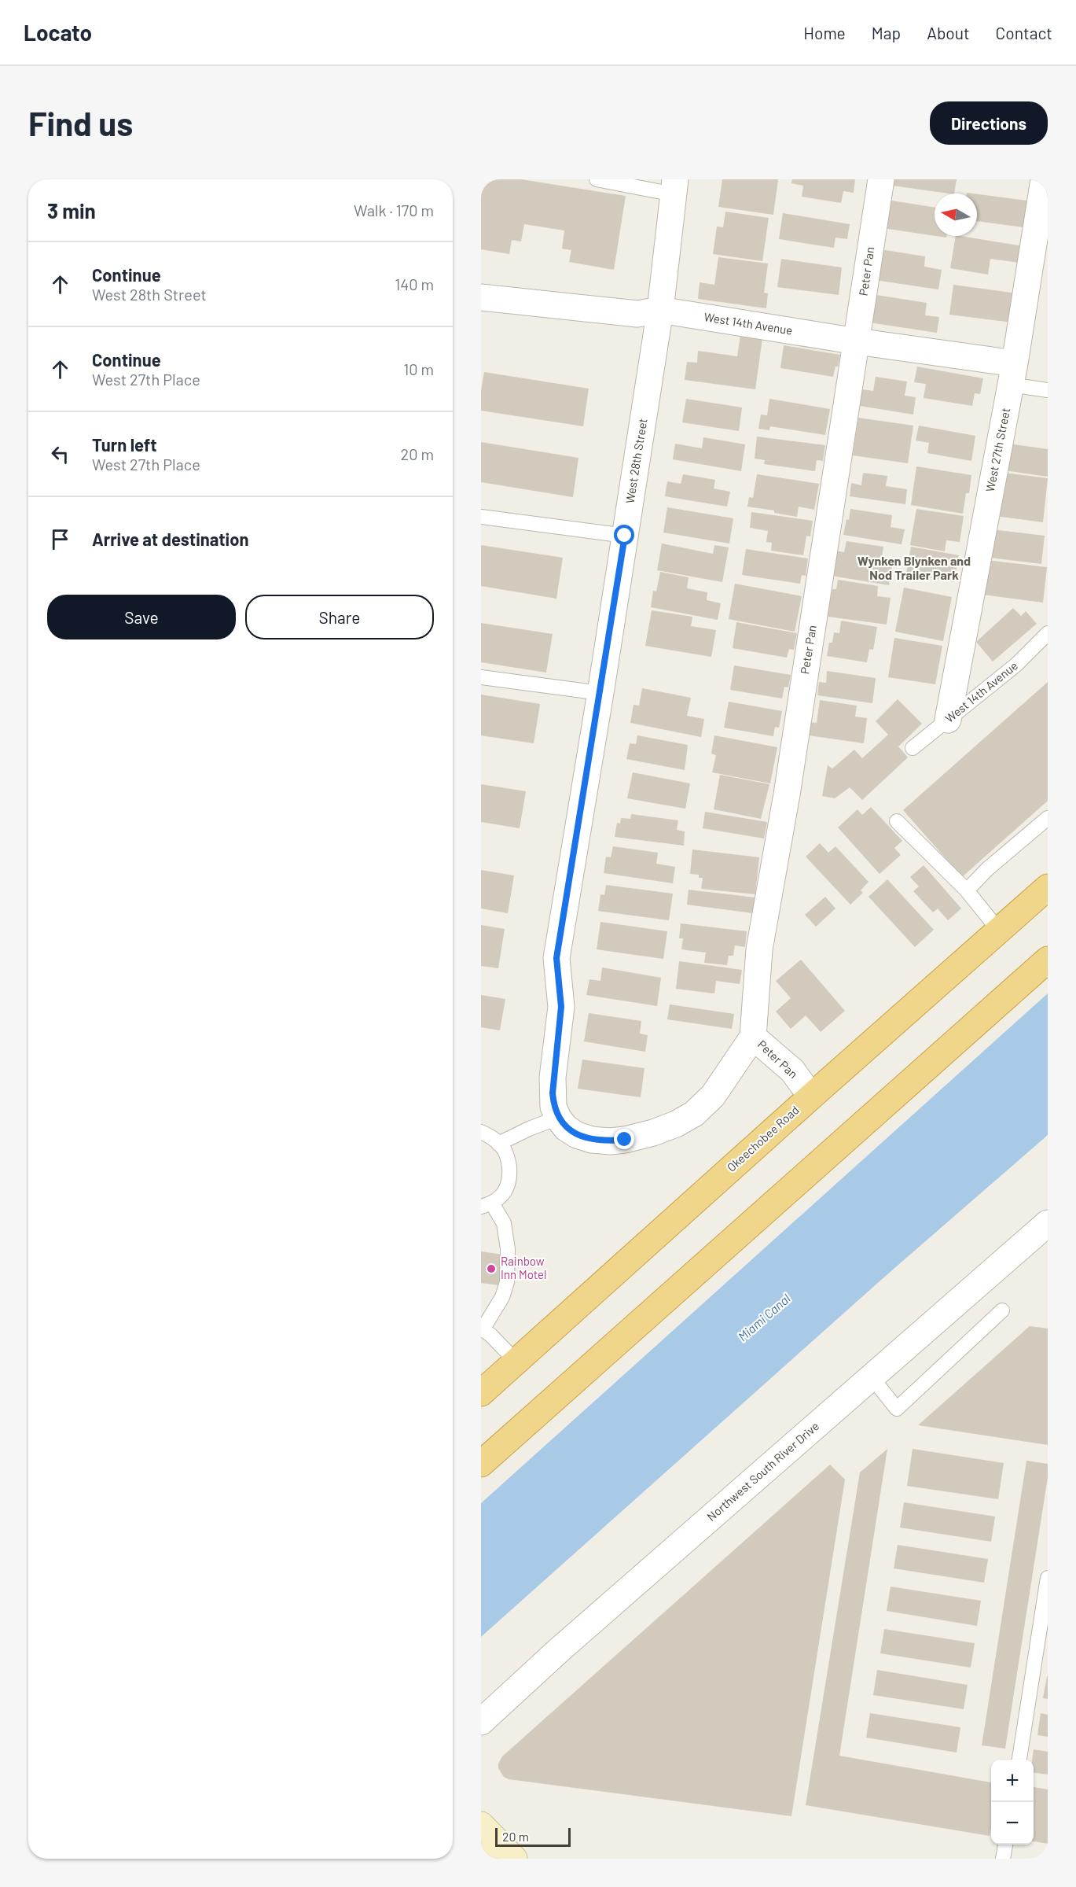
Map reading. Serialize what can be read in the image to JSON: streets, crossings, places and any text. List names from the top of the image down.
{
  "streets": {
    "highway": ["Okeechobee Road"],
    "street": [
      "Peter Pan",
      "West 14th Avenue",
      "West 27th Street",
      "West 28th Street",
      "Northwest South River Drive"
    ]
  },
  "crossings": [
    ["Peter Pan", "West 14th Avenue"],
    ["Peter Pan", "Okeechobee Road"],
    ["West 14th Avenue", "West 27th Street"],
    ["West 14th Avenue", "West 28th Street"]
  ],
  "districts": ["Wynken Blynken and Nod Trailer Park"],
  "water": ["Miami Canal"],
  "places": ["Rainbow Inn Motel"],
  "scale_bar": "20 m",
  "north": "left",
  "page": {
    "header": "Locato",
    "nav": [
      "Home",
      "Map",
      "About",
      "Contact"
    ],
    "buttons": [
      "Directions",
      ["Save", "Share"]
    ],
    "title": "Find us",
    "heading": ["3 min", "Walk · 170 m"],
    "list": [
      ["Continue", "West 28th Street", "140 m"],
      ["Continue", "West 27th Place", "10 m"],
      ["Turn left", "West 27th Place", "20 m"],
      "Arrive at destination"
    ],
    "map_buttons": ["+", "−"],
    "scale": "20 m"
  }
}
